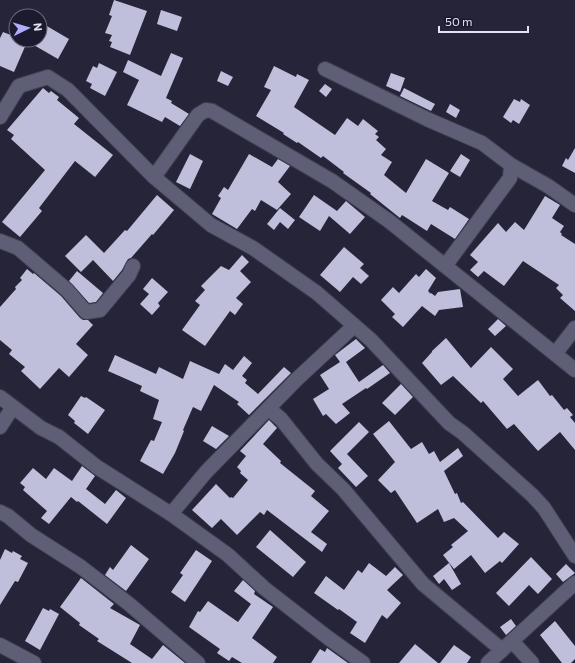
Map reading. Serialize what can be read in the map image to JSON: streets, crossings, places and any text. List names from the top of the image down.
{
  "scale_bar": "50 m",
  "north": "right"
}
